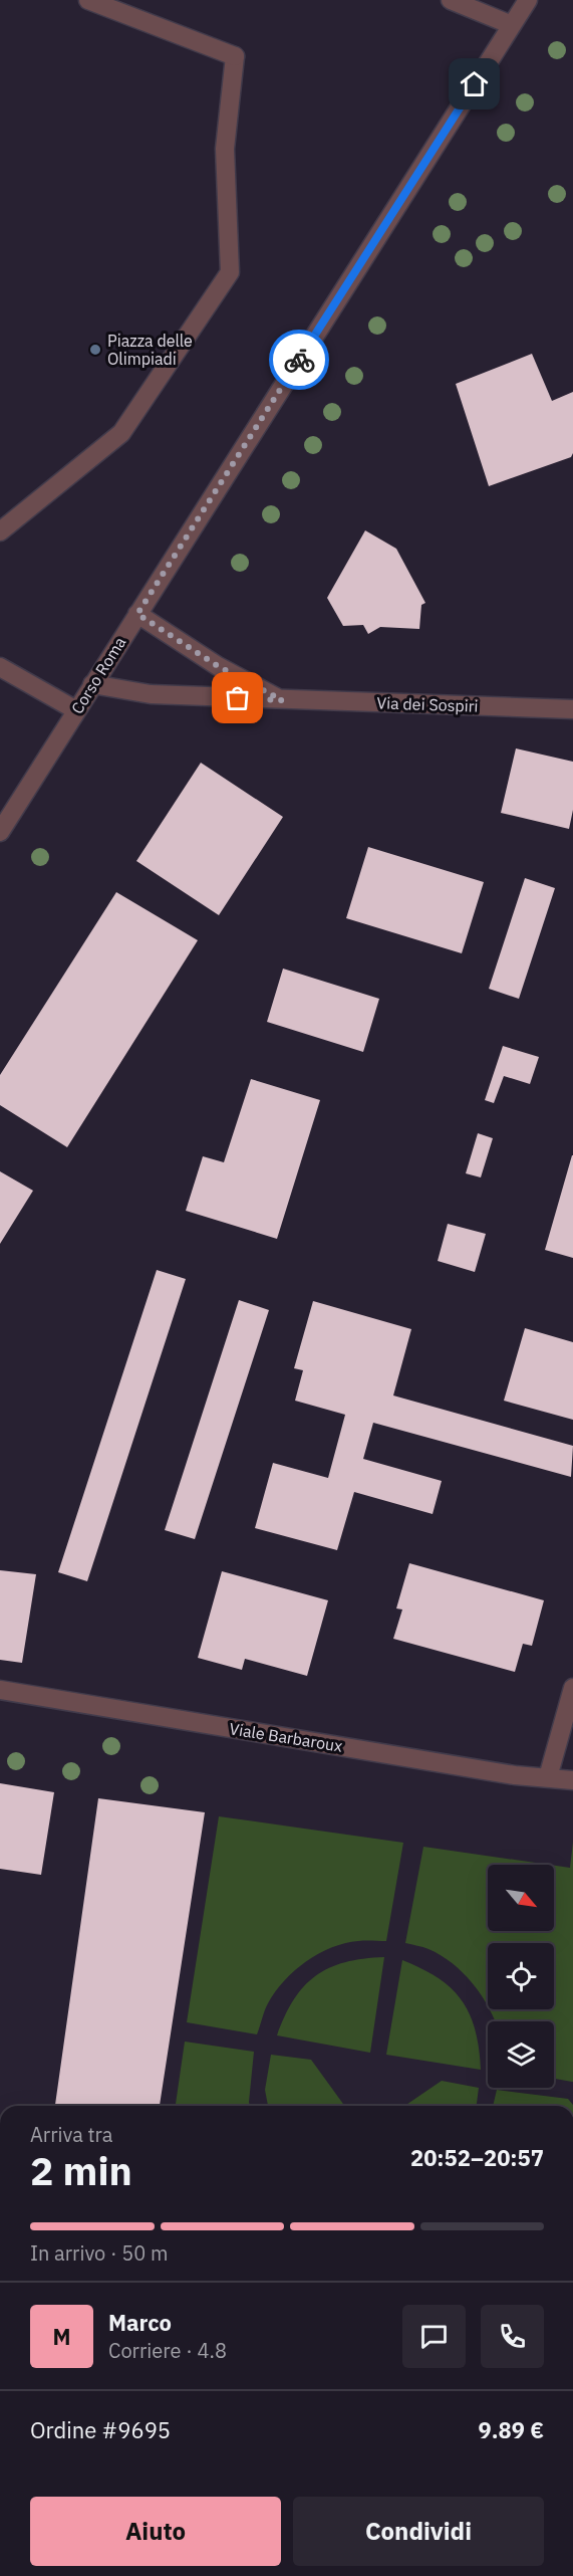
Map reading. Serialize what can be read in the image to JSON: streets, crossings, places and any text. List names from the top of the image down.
{
  "streets": {
    "street": ["Corso Roma", "Via dei Sospiri", "Viale Barbaroux"]
  },
  "crossings": [
    ["Corso Roma", "Via dei Sospiri"]
  ],
  "places": ["Piazza delle Olimpiadi"],
  "north": "bottom right",
  "page": {
    "heading": ["2 min", "Arriva tra", "20:52–20:57"],
    "panel": [
      "Marco",
      "Corriere · 4.8",
      "Ordine #9695",
      "9.89 €"
    ],
    "bar": "In arrivo · 50 m",
    "round": "M",
    "buttons": ["Aiuto", "Condividi"]
  }
}
